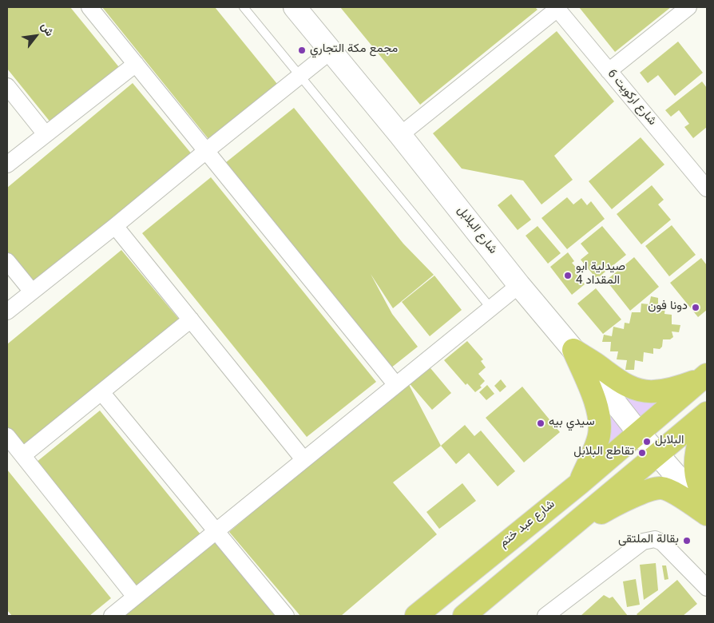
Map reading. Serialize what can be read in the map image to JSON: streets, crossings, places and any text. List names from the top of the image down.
{
  "streets": {
    "main road": ["شارع عبد ختم"],
    "street": ["شارع اركويت 6", "شارع البلابل"]
  },
  "crossings": [
    ["شارع البلابل", "شارع عبد ختم"]
  ],
  "places": [
    "مجمع مكة التجاري",
    "صيدلية ابو المقداد 4",
    "دونا فون",
    "سيدي بيه",
    "البلابل",
    "تقاطع البلابل",
    "بقالة الملتقى"
  ],
  "north": "top right"
}
